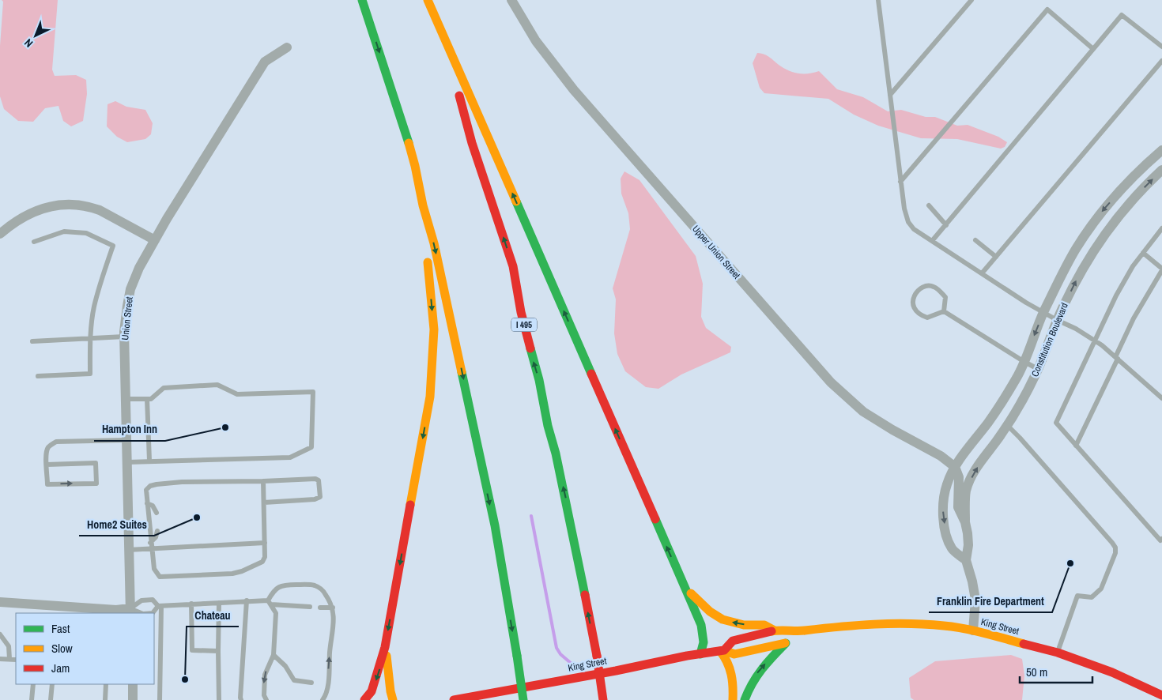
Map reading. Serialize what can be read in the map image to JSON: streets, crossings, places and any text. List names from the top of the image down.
{
  "streets": {
    "main road": ["I 495", "King Street"],
    "street": ["Upper Union Street", "Union Street", "Constitution Boulevard"]
  },
  "crossings": [
    ["Upper Union Street", "Constitution Boulevard"]
  ],
  "places": [
    "Hampton Inn",
    "Home2 Suites",
    "Franklin Fire Department",
    "Chateau"
  ],
  "legend": ["Fast", "Slow", "Jam"],
  "scale_bar": "50 m",
  "north": "bottom left"
}
